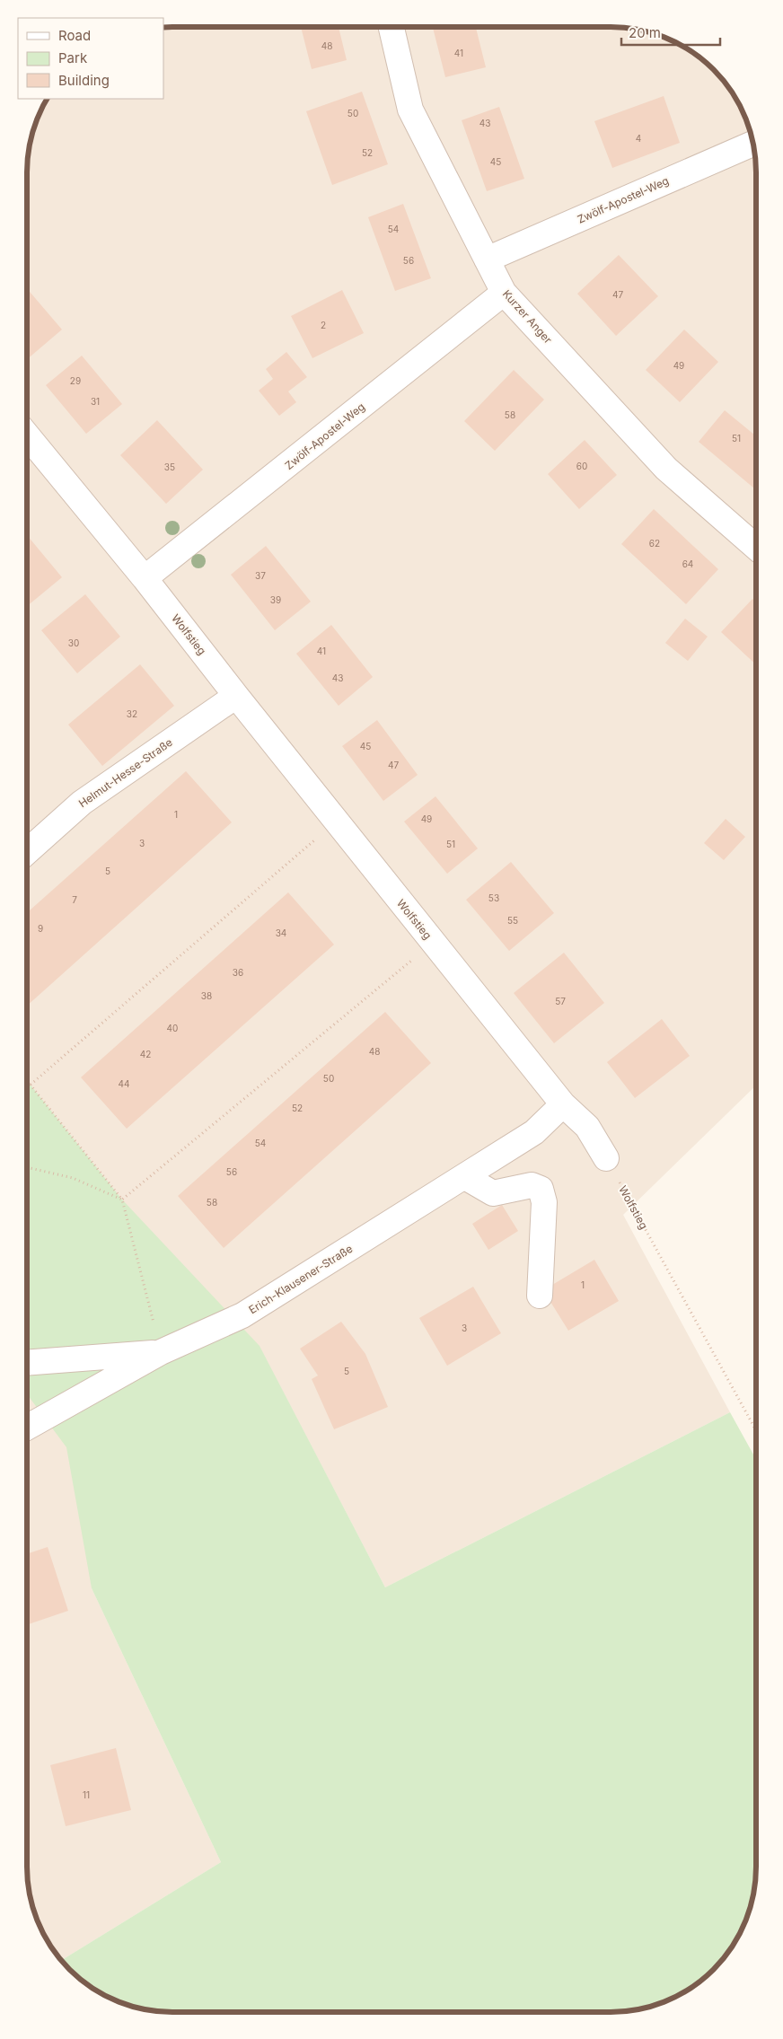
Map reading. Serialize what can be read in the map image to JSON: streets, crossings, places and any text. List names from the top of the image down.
{
  "streets": {
    "street": [
      "Zwölf-Apostel-Weg",
      "Kurzer Anger",
      "Wolfstieg",
      "Helmut-Hesse-Straße",
      "Erich-Klausener-Straße"
    ]
  },
  "crossings": [
    ["Zwölf-Apostel-Weg", "Kurzer Anger"],
    ["Zwölf-Apostel-Weg", "Wolfstieg"],
    ["Wolfstieg", "Helmut-Hesse-Straße"],
    ["Wolfstieg", "Erich-Klausener-Straße"]
  ],
  "house_numbers": [
    "48",
    "41",
    "50",
    "43",
    "4",
    "52",
    "45",
    "54",
    "56",
    "47",
    "2",
    "49",
    "29",
    "31",
    "58",
    "51",
    "60",
    "35",
    "62",
    "64",
    "37",
    "39",
    "30",
    "41",
    "43",
    "32",
    "45",
    "47",
    "1",
    "49",
    "3",
    "51",
    "5",
    "53",
    "7",
    "55",
    "9",
    "34",
    "36",
    "38",
    "57",
    "40",
    "48",
    "42",
    "50",
    "44",
    "52",
    "54",
    "56",
    "58",
    "1",
    "3",
    "5",
    "11"
  ],
  "legend": ["Road", "Park", "Building"],
  "scale_bar": "20 m"
}
